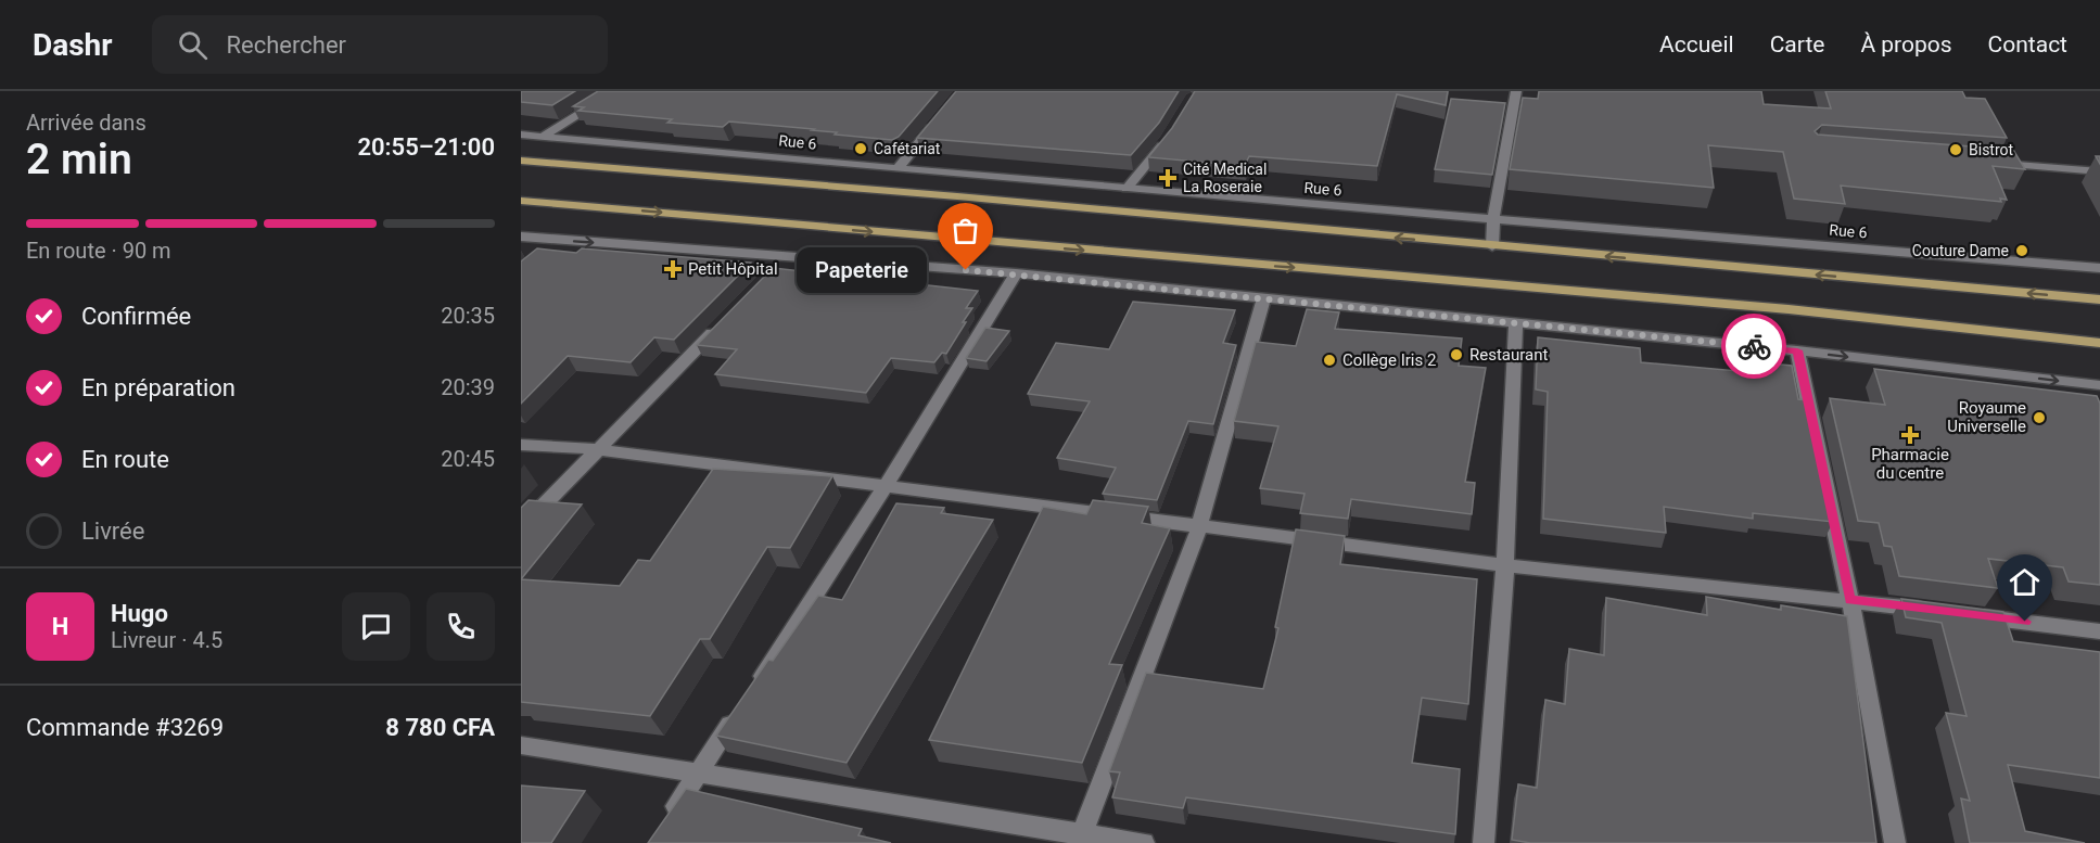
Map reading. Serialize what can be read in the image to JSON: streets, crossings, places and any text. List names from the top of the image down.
{
  "streets": {
    "street": ["Rue 6"]
  },
  "places": {
    "other": [
      "Cafétariat",
      "Bistrot",
      "Couture Dame",
      "Papeterie",
      "Restaurant",
      "Collège Iris 2",
      "Royaume Universelle"
    ],
    "health": ["Cité Medical La Roseraie", "Petit Hôpital", "Pharmacie du centre"]
  },
  "page": {
    "header": "Dashr",
    "search": "Rechercher",
    "nav": [
      "Accueil",
      "Carte",
      "À propos",
      "Contact"
    ],
    "heading": ["2 min", "Arrivée dans", "20:55–21:00"],
    "panel": [
      "Hugo",
      "Livreur · 4.5",
      "Commande #3269",
      "8 780 CFA"
    ],
    "bar": "En route · 90 m",
    "bubble": "Papeterie",
    "list": [
      ["Confirmée", "20:35"],
      ["En préparation", "20:39"],
      ["En route", "20:45"],
      "Livrée"
    ],
    "round": "H"
  }
}
